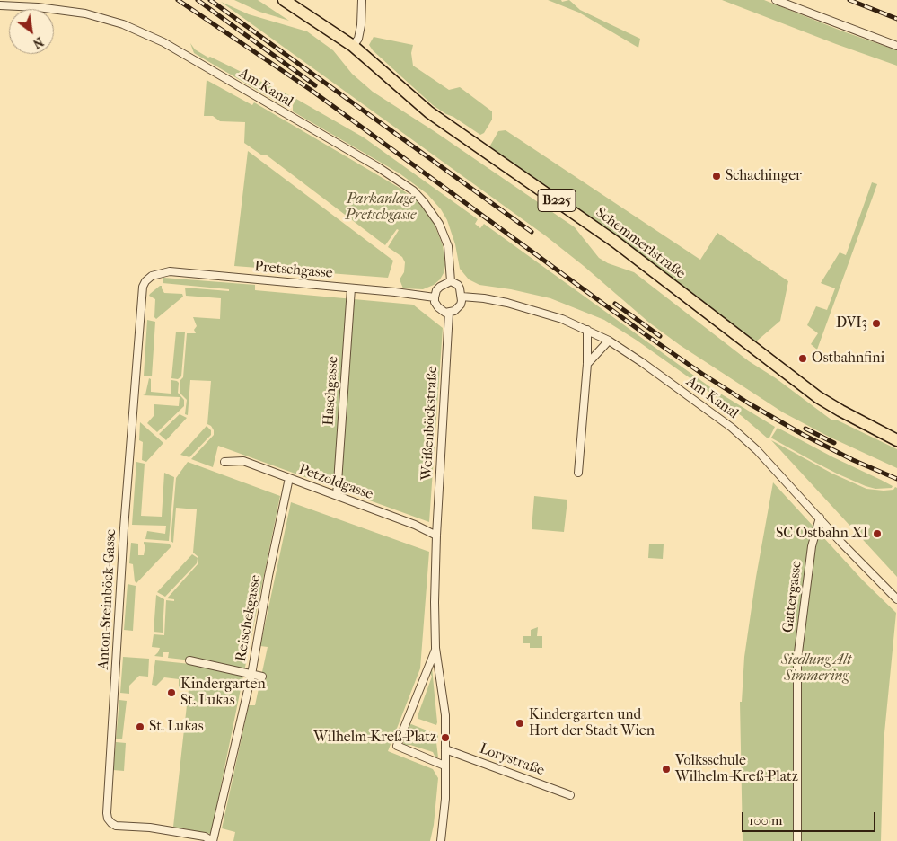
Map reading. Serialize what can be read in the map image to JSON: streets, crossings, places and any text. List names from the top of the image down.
{
  "streets": {
    "main road": ["B225", "Schemmerlstraße"],
    "street": [
      "Am Kanal",
      "Pretschgasse",
      "Haschgasse",
      "Weißenböckstraße",
      "Petzoldgasse",
      "Gattergasse",
      "Anton-Steinböck-Gasse",
      "Reischekgasse",
      "Lorystraße"
    ]
  },
  "crossings": [
    ["Am Kanal", "Pretschgasse"],
    ["Am Kanal", "Weißenböckstraße"],
    ["Am Kanal", "Gattergasse"],
    ["Pretschgasse", "Haschgasse"],
    ["Pretschgasse", "Weißenböckstraße"],
    ["Pretschgasse", "Anton-Steinböck-Gasse"],
    ["Haschgasse", "Petzoldgasse"],
    ["Weißenböckstraße", "Petzoldgasse"],
    ["Petzoldgasse", "Reischekgasse"],
    ["Anton-Steinböck-Gasse", "Reischekgasse"]
  ],
  "parks": ["Parkanlage Pretschgasse", "Siedlung Alt Simmering"],
  "places": [
    "Schachinger",
    "DVI3",
    "Ostbahnfini",
    "SC Ostbahn XI",
    "Kindergarten St. Lukas",
    "Kindergarten und Hort der Stadt Wien",
    "St. Lukas",
    "Wilhelm-Kreß-Platz",
    "Volksschule Wilhelm-Kreß-Platz"
  ],
  "scale_bar": "100 m",
  "north": "bottom right"
}
